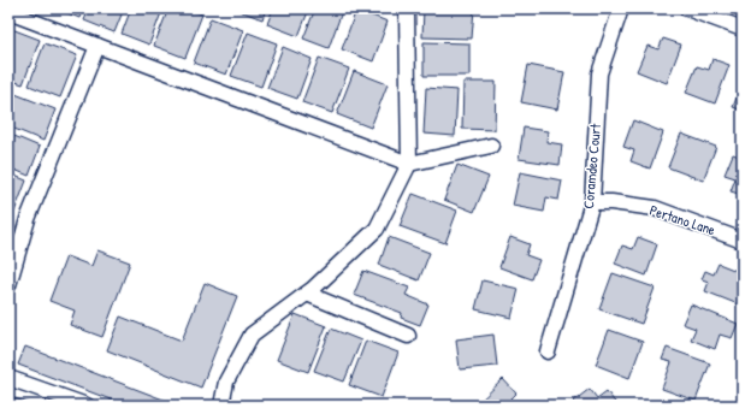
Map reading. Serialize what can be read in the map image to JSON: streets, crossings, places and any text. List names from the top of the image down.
{
  "streets": {
    "street": ["Coramdeo Court", "Pertano Lane"]
  },
  "crossings": [
    ["Coramdeo Court", "Pertano Lane"]
  ]
}
